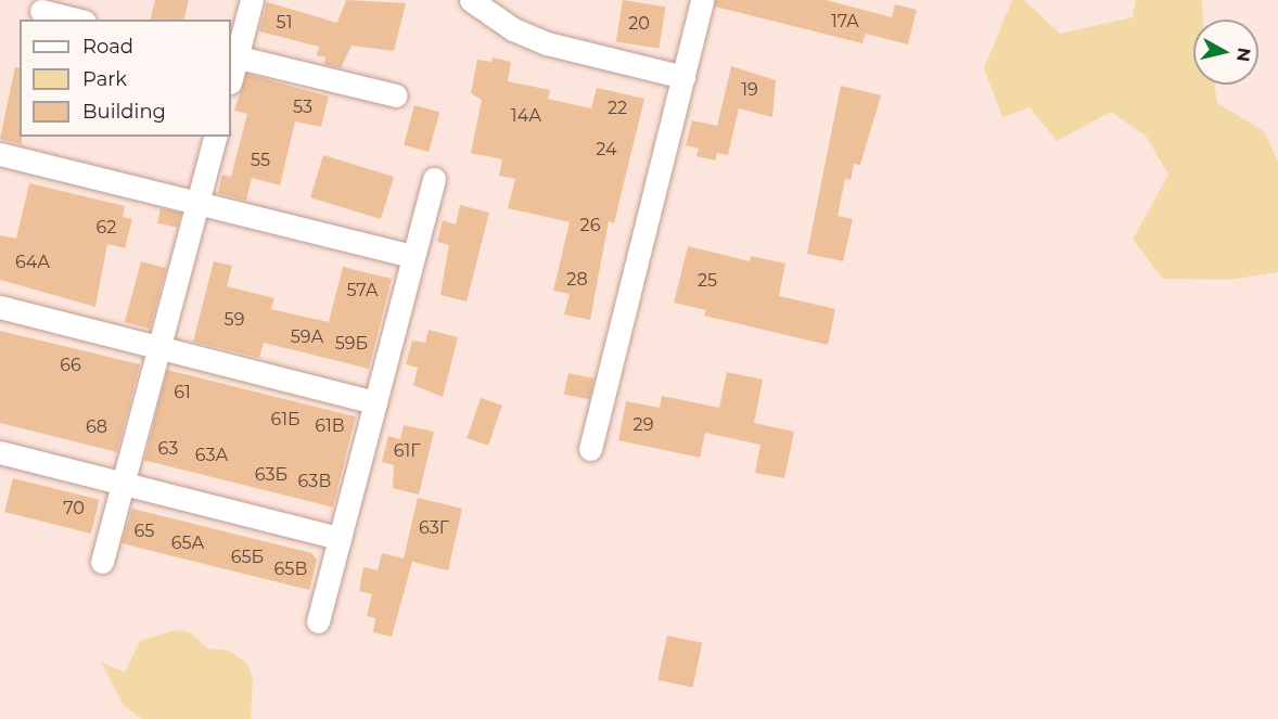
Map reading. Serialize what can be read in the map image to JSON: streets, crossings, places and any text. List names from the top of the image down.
{
  "house_numbers": [
    "17А",
    "51",
    "20",
    "19",
    "53",
    "22",
    "14А",
    "24",
    "55",
    "26",
    "62",
    "64А",
    "28",
    "25",
    "57А",
    "59",
    "59А",
    "59Б",
    "66",
    "61",
    "61Б",
    "29",
    "61В",
    "68",
    "63",
    "61Г",
    "63А",
    "63Б",
    "63В",
    "70",
    "63Г",
    "65",
    "65А",
    "65Б",
    "65В"
  ],
  "legend": ["Road", "Park", "Building"],
  "north": "right"
}
